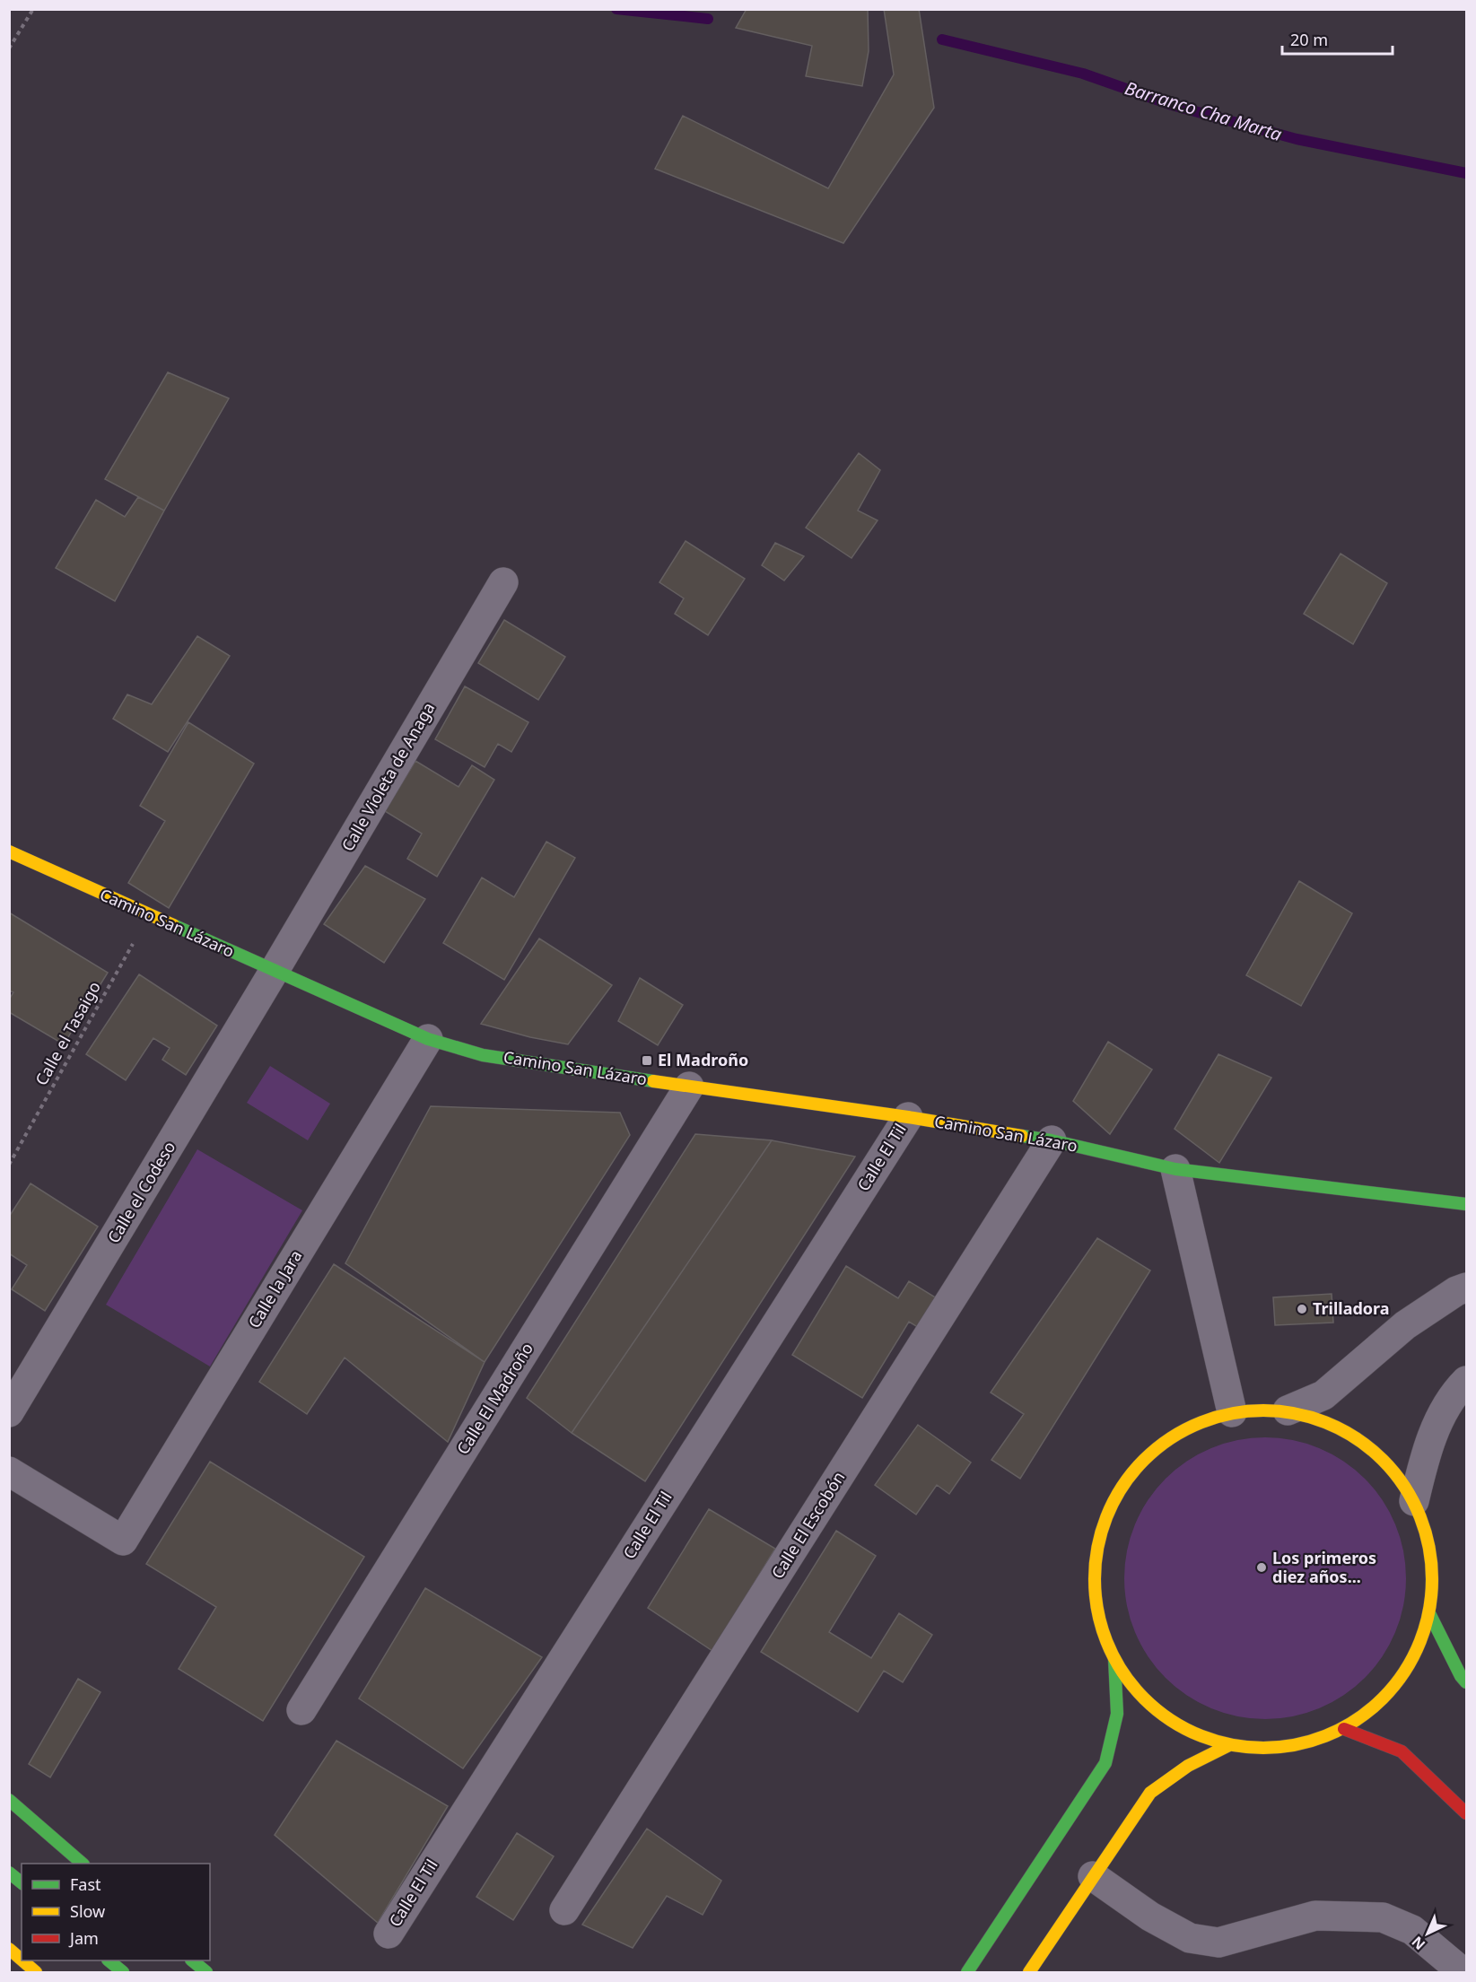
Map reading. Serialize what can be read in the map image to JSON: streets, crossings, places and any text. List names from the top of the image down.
{
  "streets": {
    "main road": ["Camino San Lázaro"],
    "street": [
      "Calle Violeta de Anaga",
      "Calle El Til",
      "Calle el Codeso",
      "Calle la Jara",
      "Calle El Madroño",
      "Calle El Escobón"
    ],
    "path": ["Calle el Tasaigo"]
  },
  "crossings": [
    ["Calle Violeta de Anaga", "Camino San Lázaro"],
    ["Calle Violeta de Anaga", "Calle el Codeso"],
    ["Camino San Lázaro", "Calle el Tasaigo"],
    ["Camino San Lázaro", "Calle El Til"],
    ["Camino San Lázaro", "Calle el Codeso"],
    ["Camino San Lázaro", "Calle la Jara"],
    ["Camino San Lázaro", "Calle El Madroño"],
    ["Camino San Lázaro", "Calle El Escobón"]
  ],
  "water": ["Barranco Cha Marta"],
  "places": {
    "transit": ["El Madroño"],
    "other": ["Trilladora", "Los primeros diez años..."]
  },
  "legend": ["Fast", "Slow", "Jam"],
  "scale_bar": "20 m",
  "north": "bottom left"
}
